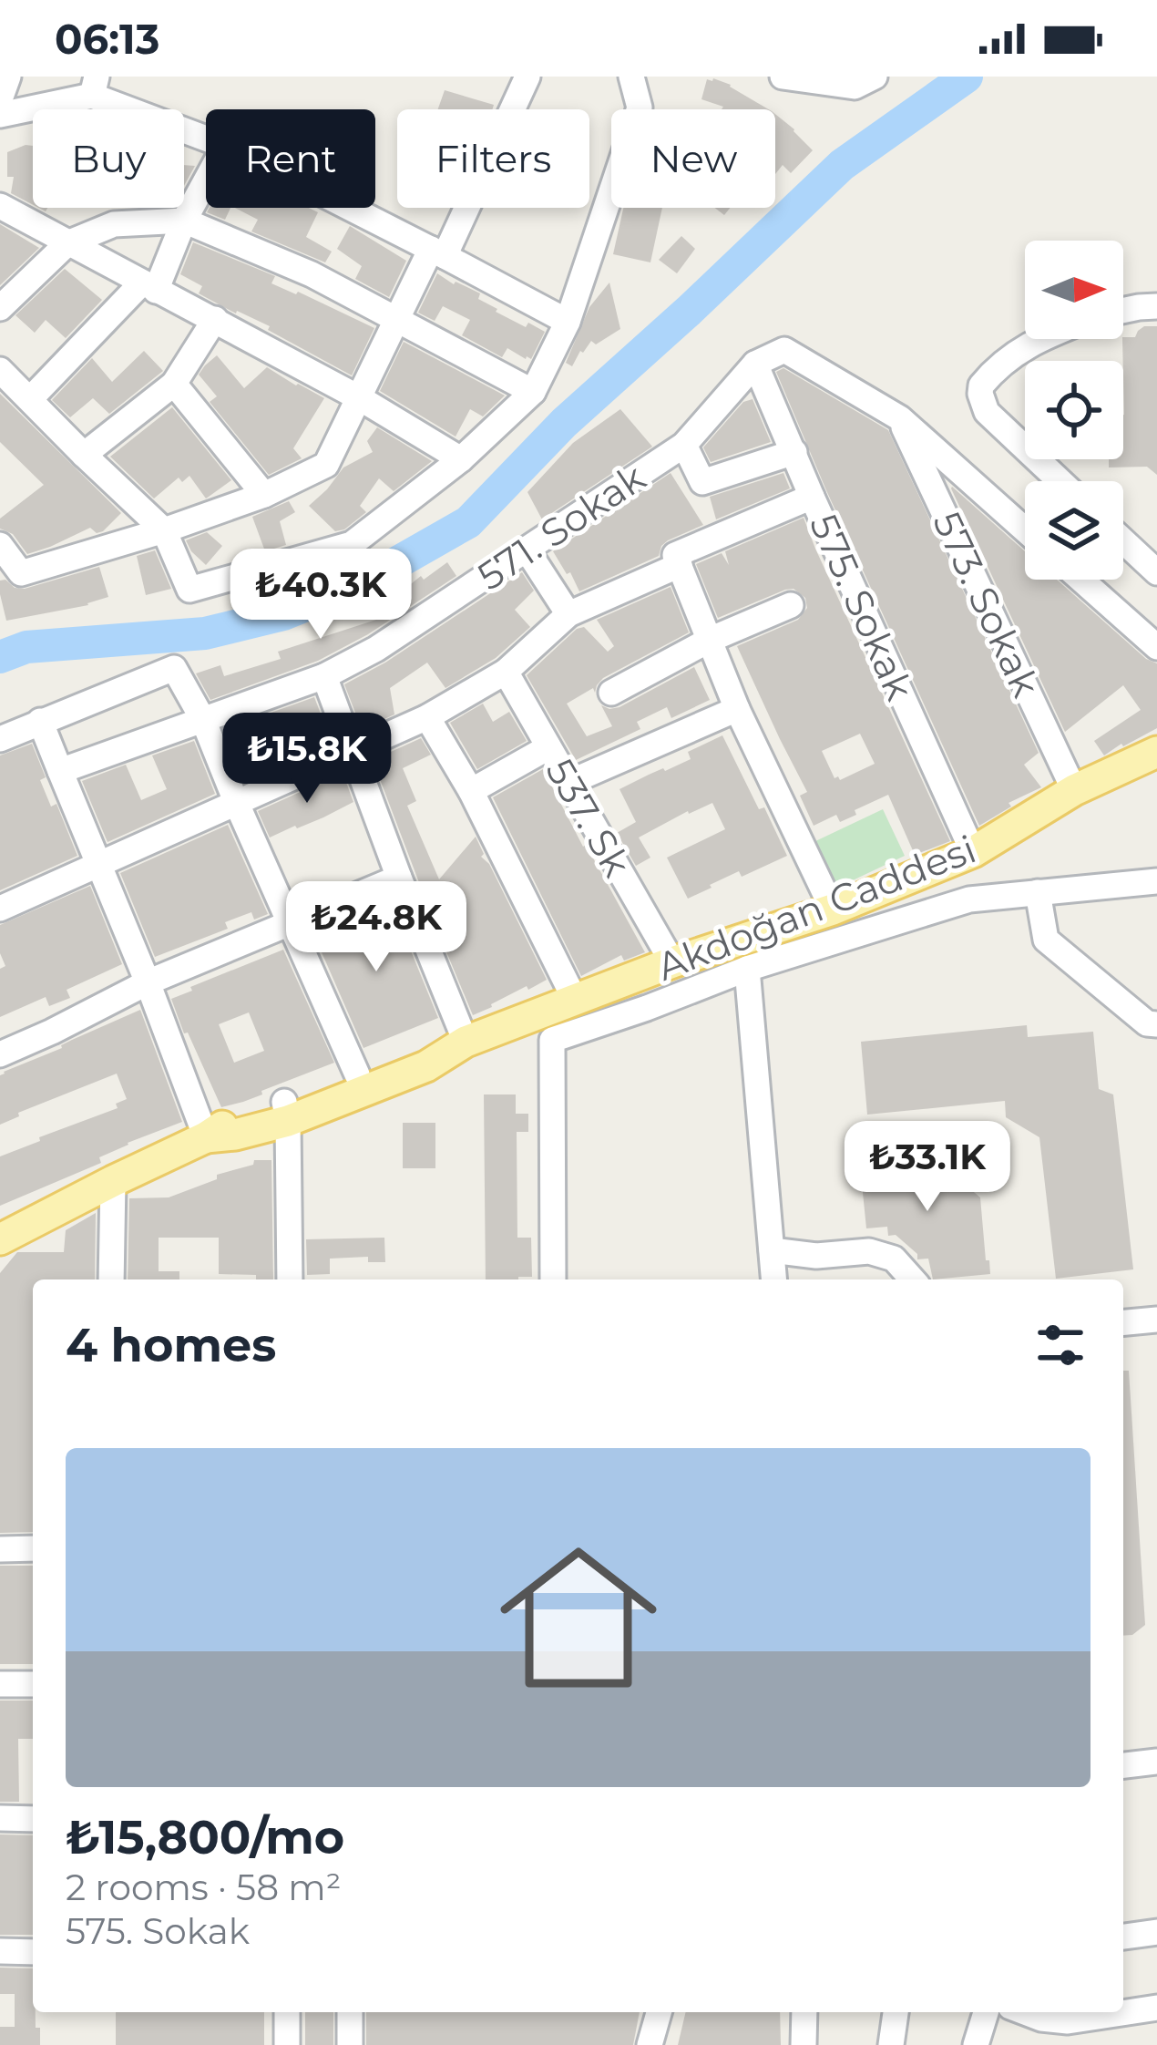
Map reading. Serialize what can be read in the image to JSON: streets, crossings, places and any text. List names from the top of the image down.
{
  "streets": {
    "main road": ["Akdoğan Caddesi"],
    "street": [
      "571. Sokak",
      "573. Sokak",
      "575. Sokak",
      "537. Sk"
    ]
  },
  "crossings": [
    ["573. Sokak", "Akdoğan Caddesi"],
    ["575. Sokak", "537. Sk"],
    ["575. Sokak", "Akdoğan Caddesi"],
    ["537. Sk", "Akdoğan Caddesi"]
  ],
  "north": "right",
  "page": {
    "status": "06:13",
    "chip": [
      "Buy",
      "Rent",
      "Filters",
      "New"
    ],
    "price": [
      "₺40.3K",
      "₺15.8K",
      "₺24.8K",
      "₺33.1K"
    ],
    "heading": "4 homes",
    "list": [
      {
        "name": "₺15,800/mo",
        "note": "2 rooms · 58 m² · 575. Sokak"
      }
    ]
  }
}
